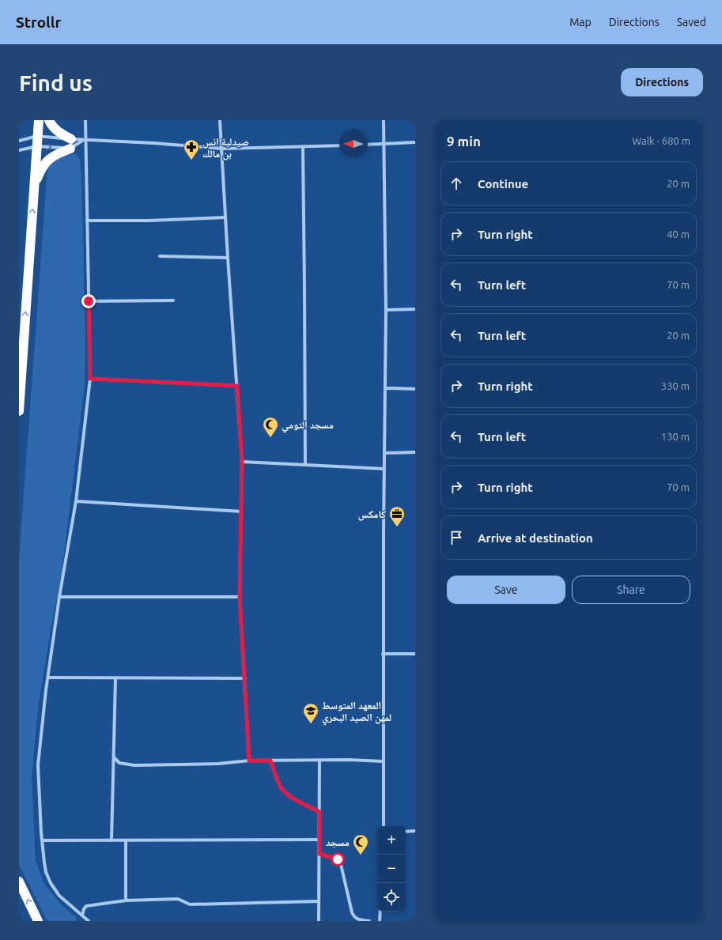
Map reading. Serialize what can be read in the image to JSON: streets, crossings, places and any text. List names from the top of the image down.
{
  "places": {
    "pharmacy": ["صيدلية انس بن مالك"],
    "mosque": ["مسجد التومي", "مسجد"],
    "office": ["كامكس"],
    "school or university": ["المعهد المتوسط لمهن الصيد البحري"]
  },
  "north": "left",
  "page": {
    "header": "Strollr",
    "nav": ["Map", "Directions", "Saved"],
    "buttons": [
      "Directions",
      ["Save", "Share"]
    ],
    "title": "Find us",
    "heading": ["9 min", "Walk · 680 m"],
    "list": [
      ["Continue", "20 m"],
      ["Turn right", "40 m"],
      ["Turn left", "70 m"],
      ["Turn left", "20 m"],
      ["Turn right", "330 m"],
      ["Turn left", "130 m"],
      ["Turn right", "70 m"],
      "Arrive at destination"
    ],
    "map_buttons": ["+", "−"]
  }
}
